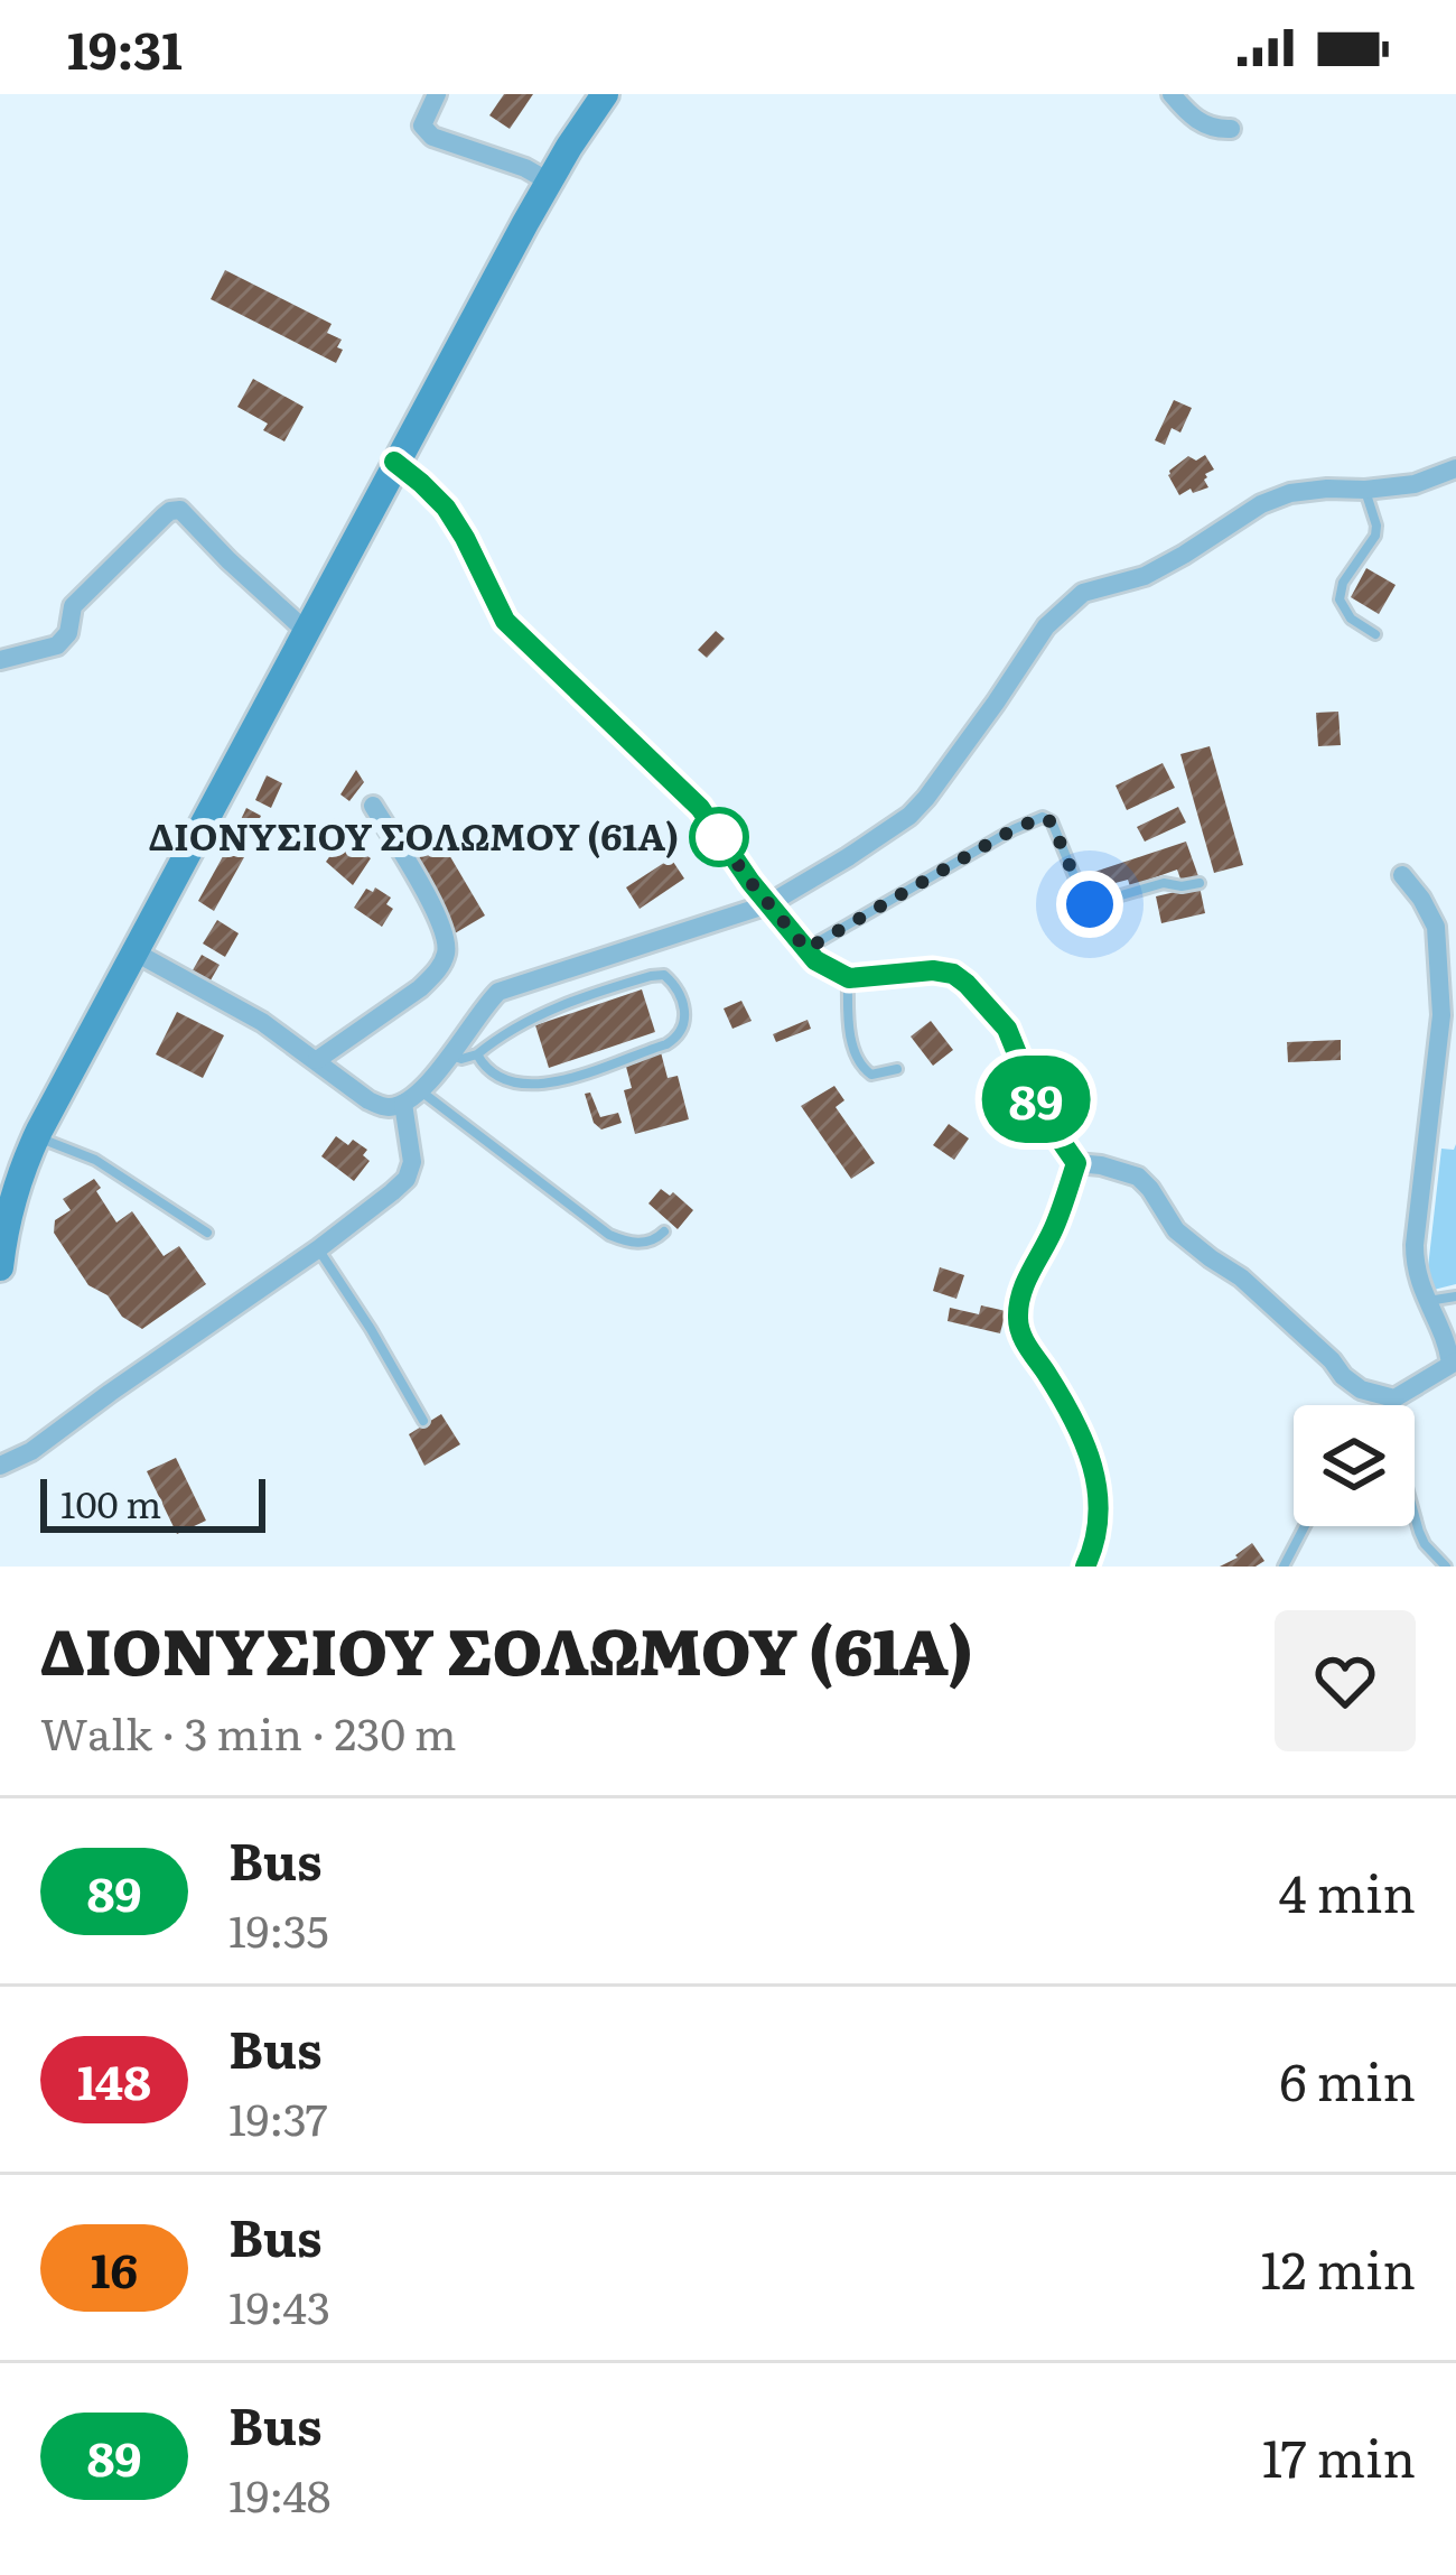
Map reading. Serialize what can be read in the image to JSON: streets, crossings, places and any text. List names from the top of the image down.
{
  "places": ["ΔΙΟΝΥΣΙΟΥ ΣΟΛΩΜΟΥ (61Α)"],
  "lines": ["bus line 89"],
  "scale_bar": "100 m",
  "page": {
    "status": "19:31",
    "on_map": "89",
    "scale": "100 m",
    "heading": ["ΔΙΟΝΥΣΙΟΥ ΣΟΛΩΜΟΥ (61Α)", "Walk · 3 min · 230 m"],
    "list": [
      {
        "mark": "89",
        "name": "Bus",
        "note": "19:35",
        "value": "4 min"
      },
      {
        "mark": "148",
        "name": "Bus",
        "note": "19:37",
        "value": "6 min"
      },
      {
        "mark": "16",
        "name": "Bus",
        "note": "19:43",
        "value": "12 min"
      },
      {
        "mark": "89",
        "name": "Bus",
        "note": "19:48",
        "value": "17 min"
      }
    ]
  }
}
